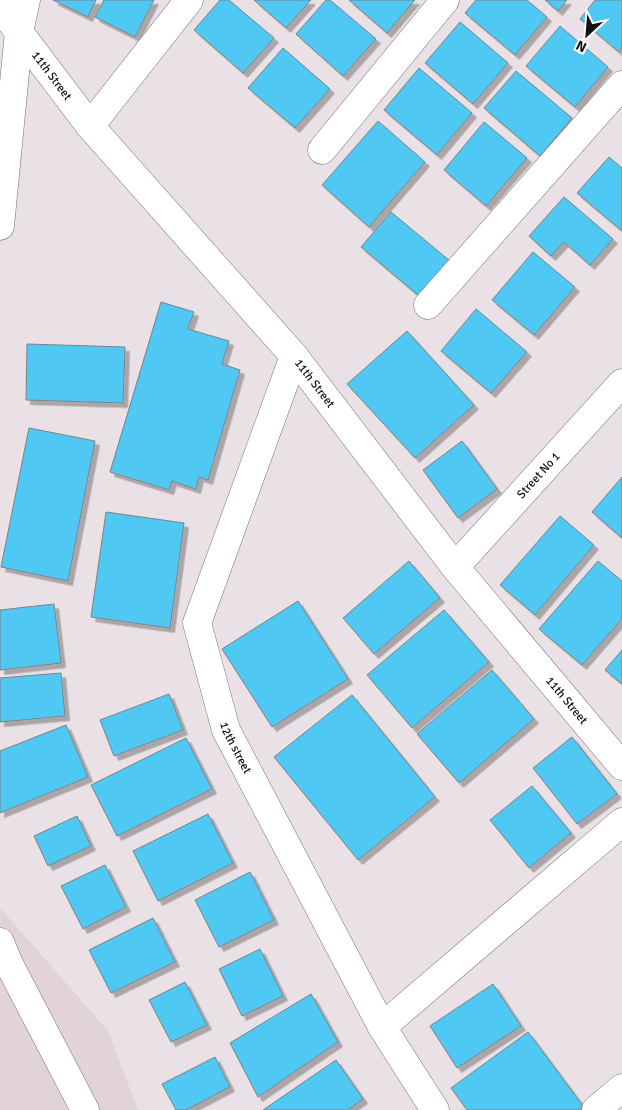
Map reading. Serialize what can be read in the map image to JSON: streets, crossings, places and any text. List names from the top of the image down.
{
  "streets": {
    "street": ["11th Street", "Street No 1", "12th street"]
  },
  "crossings": [
    ["11th Street", "Street No 1"],
    ["11th Street", "12th street"]
  ],
  "north": "bottom left"
}
